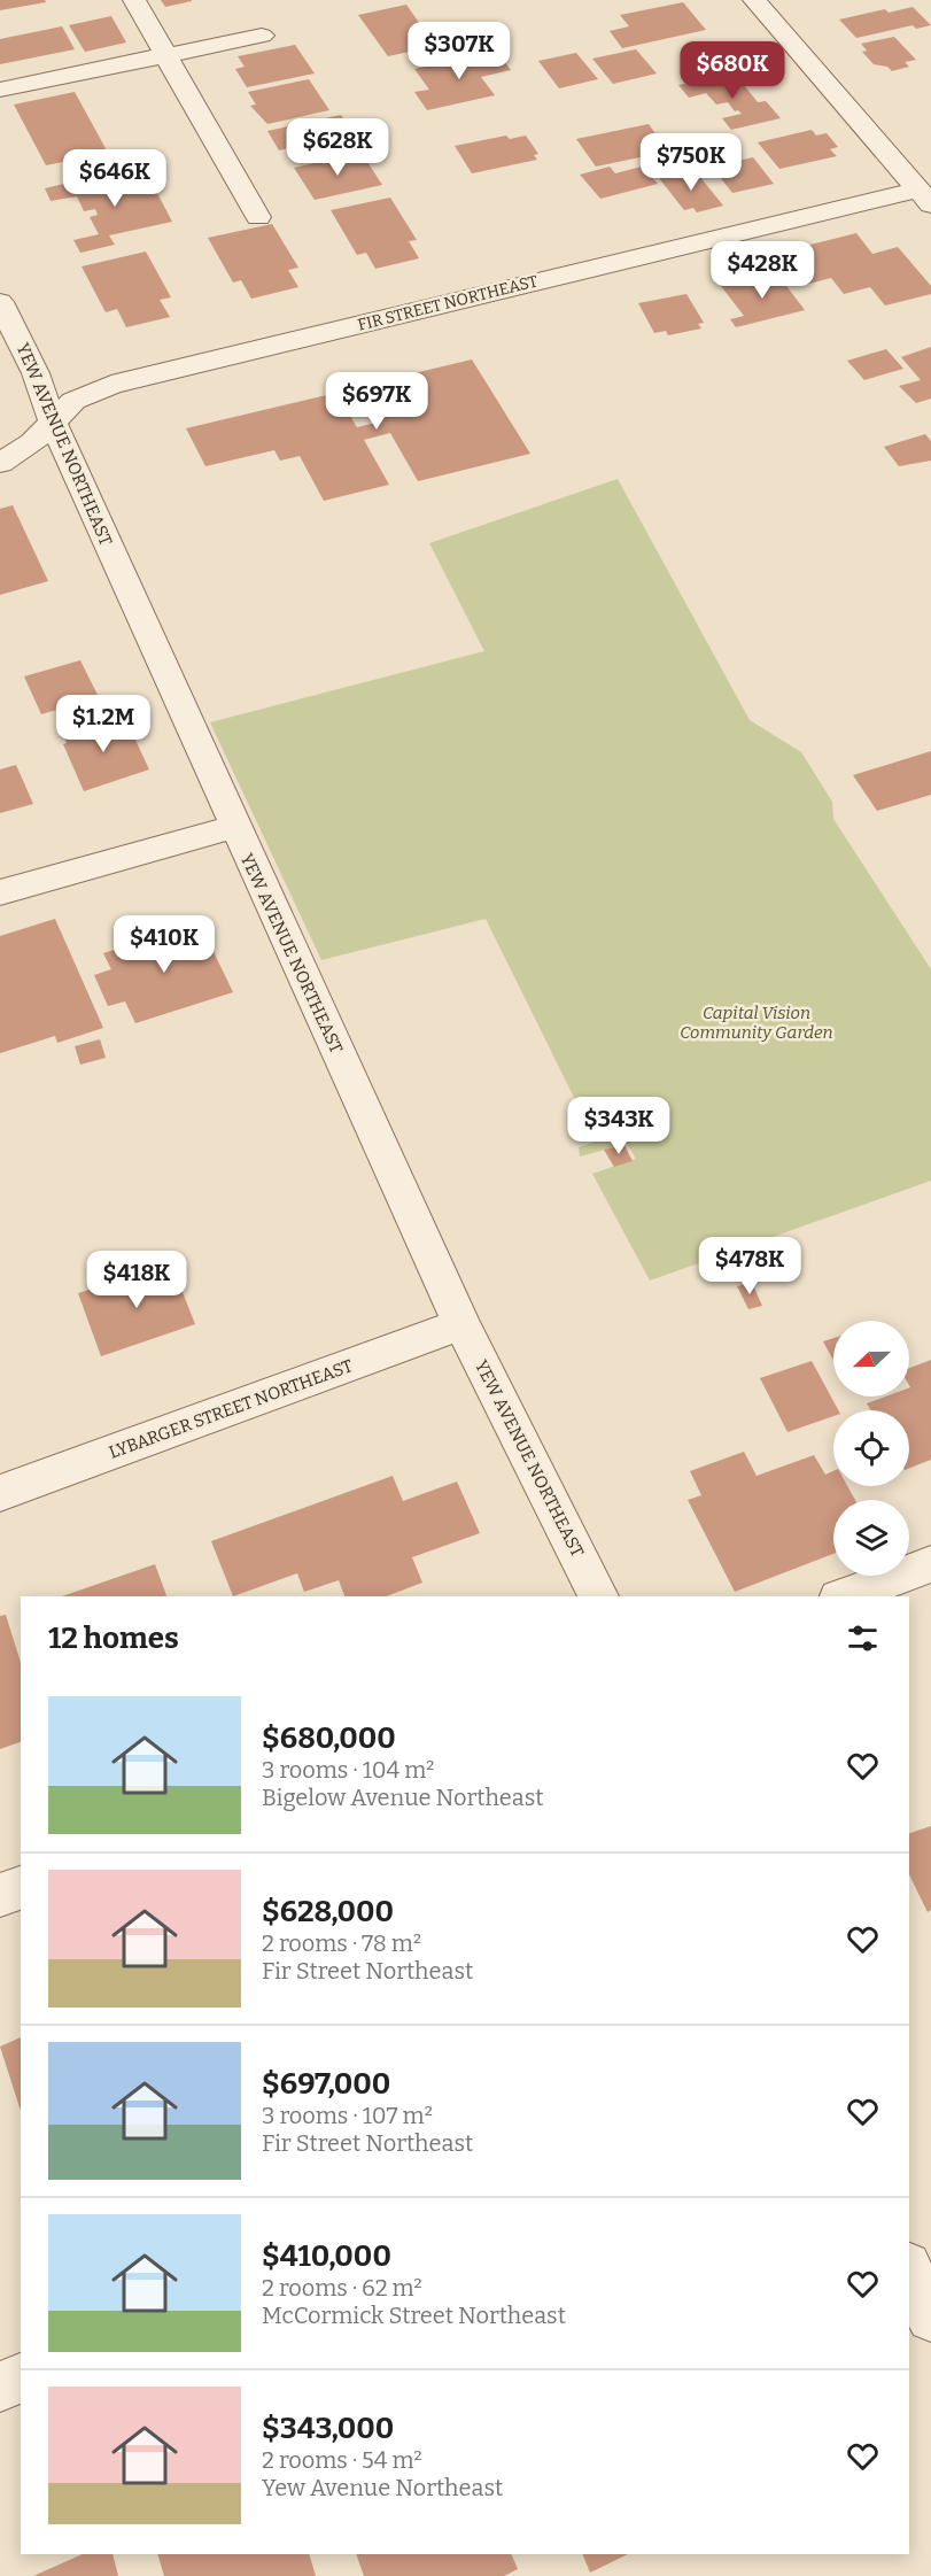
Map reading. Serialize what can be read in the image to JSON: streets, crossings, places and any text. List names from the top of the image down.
{
  "streets": {
    "street": ["FIR STREET NORTHEAST", "YEW AVENUE NORTHEAST", "LYBARGER STREET NORTHEAST"]
  },
  "crossings": [
    ["FIR STREET NORTHEAST", "YEW AVENUE NORTHEAST"],
    ["YEW AVENUE NORTHEAST", "LYBARGER STREET NORTHEAST"]
  ],
  "parks": ["Capital Vision Community Garden"],
  "north": "left",
  "page": {
    "price": [
      "$307K",
      "$680K",
      "$628K",
      "$750K",
      "$646K",
      "$428K",
      "$697K",
      "$1.2M",
      "$410K",
      "$343K",
      "$478K",
      "$418K"
    ],
    "heading": "12 homes",
    "list": [
      {
        "name": "$680,000",
        "note": "3 rooms · 104 m² · Bigelow Avenue Northeast"
      },
      {
        "name": "$628,000",
        "note": "2 rooms · 78 m² · Fir Street Northeast"
      },
      {
        "name": "$697,000",
        "note": "3 rooms · 107 m² · Fir Street Northeast"
      },
      {
        "name": "$410,000",
        "note": "2 rooms · 62 m² · McCormick Street Northeast"
      },
      {
        "name": "$343,000",
        "note": "2 rooms · 54 m² · Yew Avenue Northeast"
      }
    ]
  }
}
